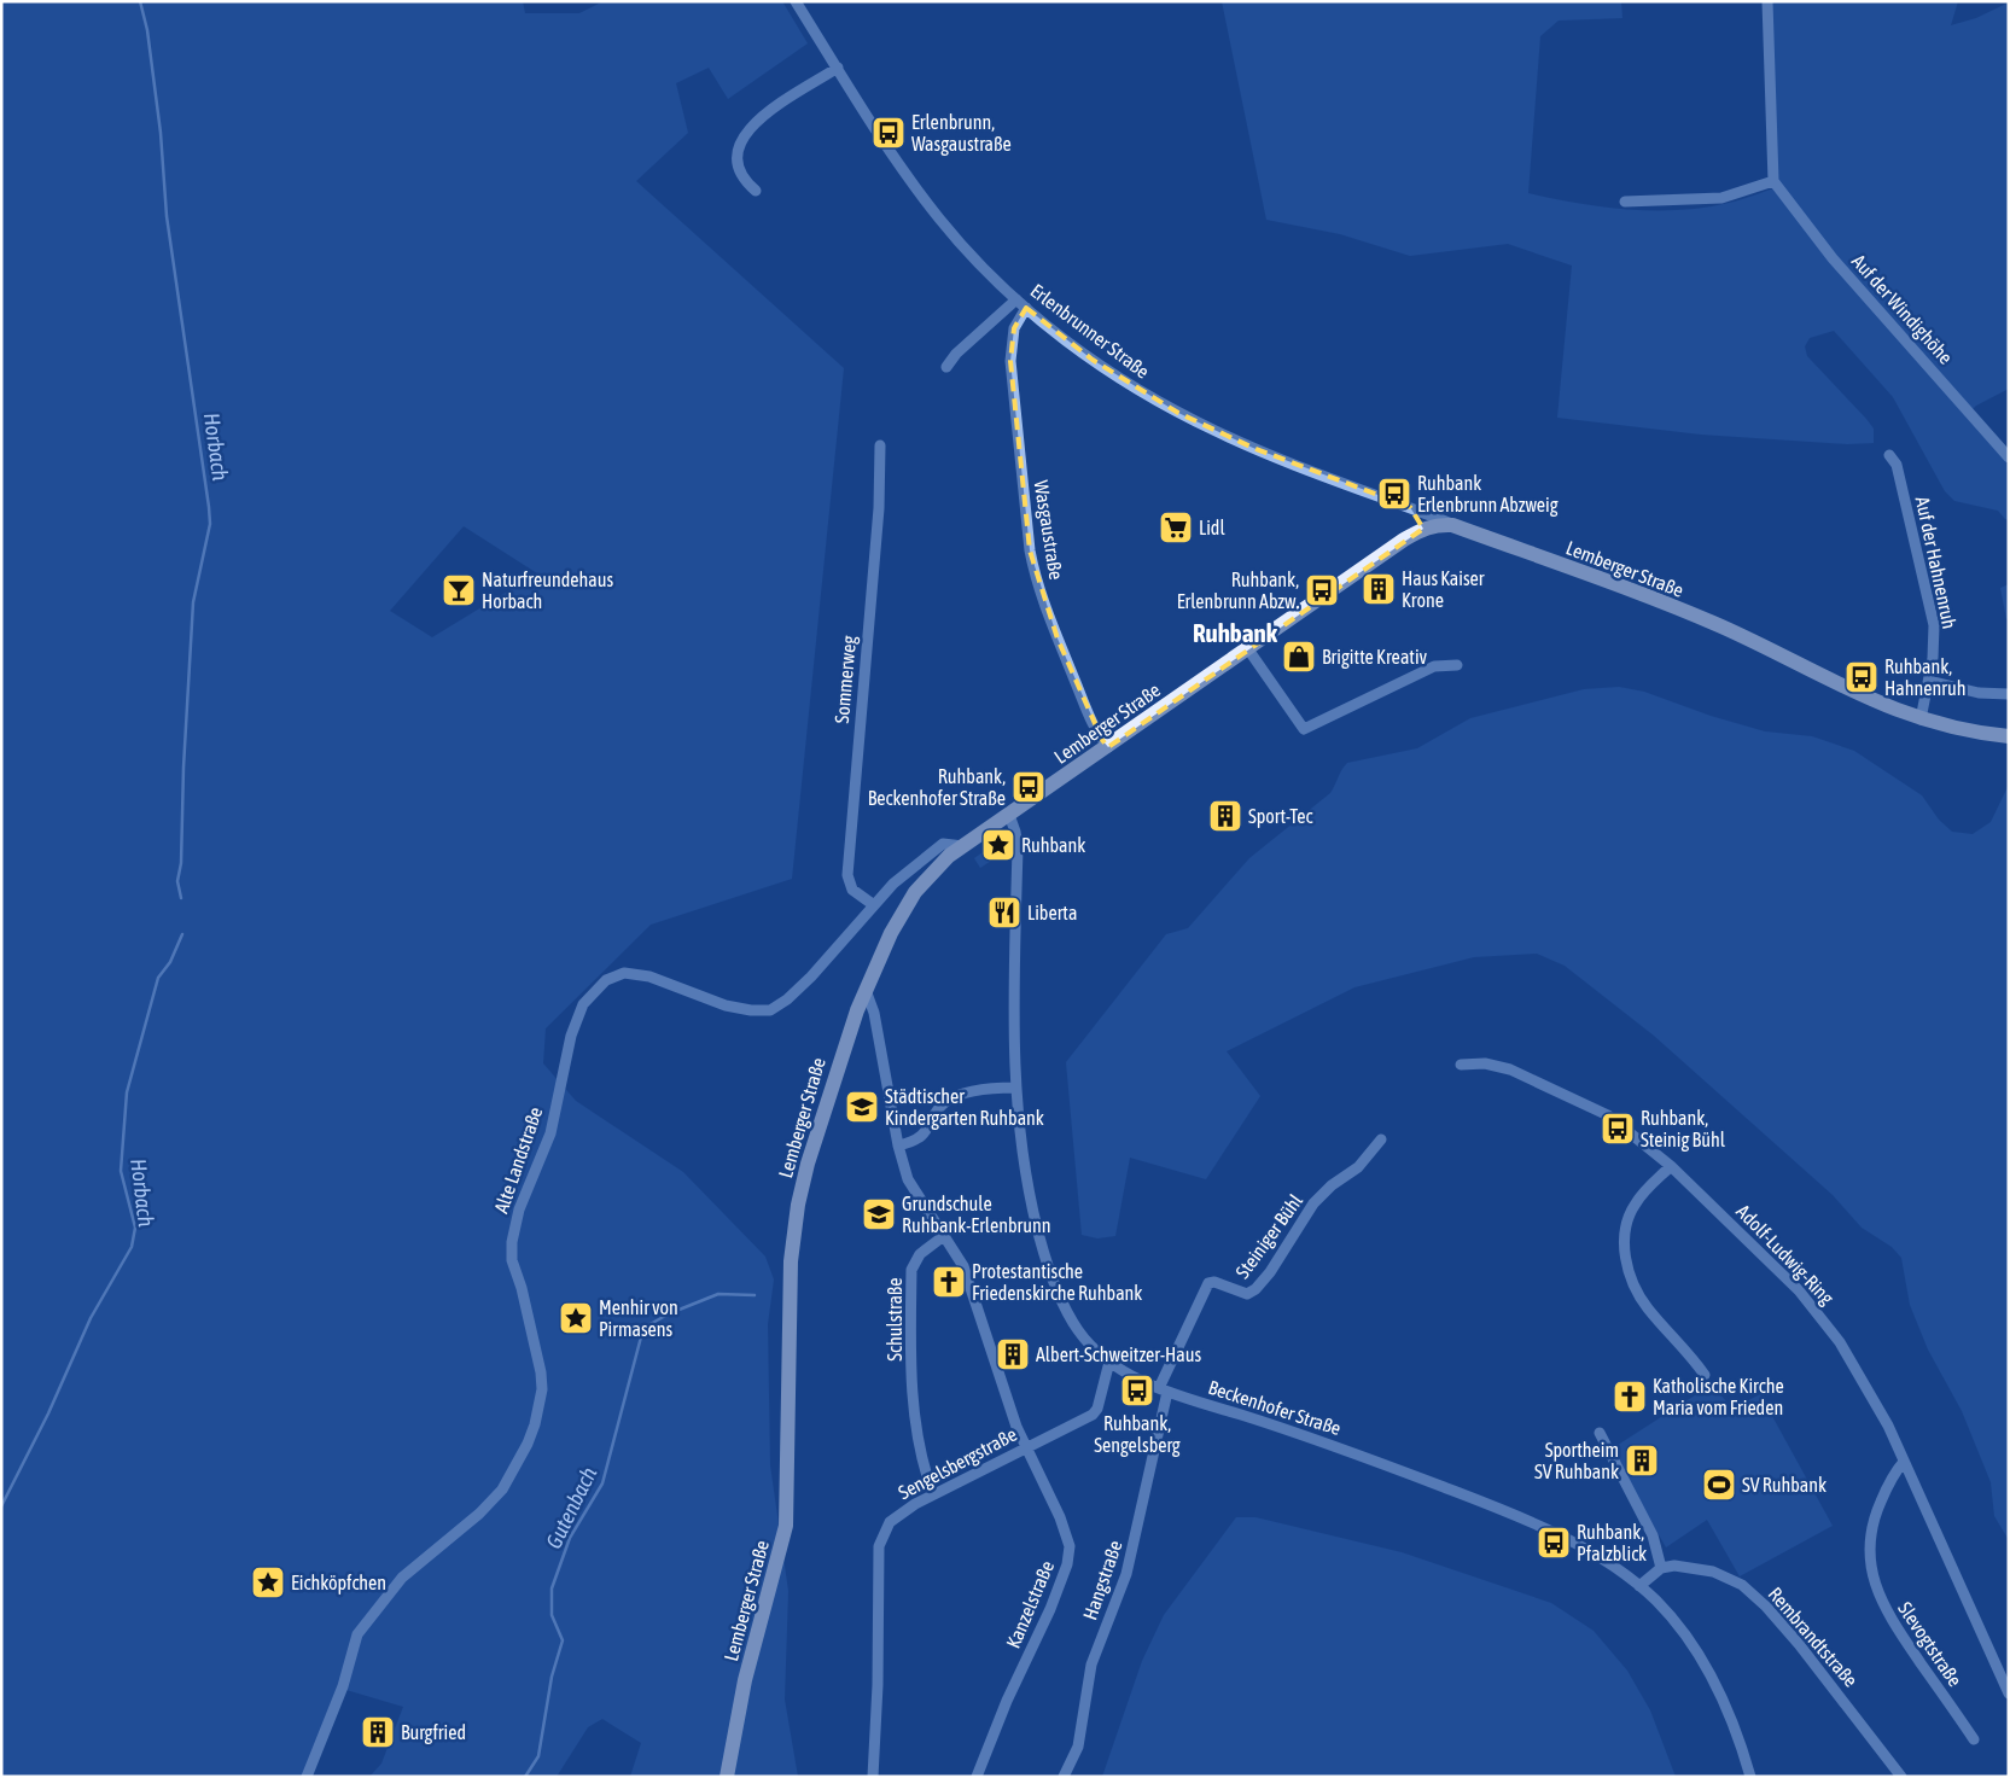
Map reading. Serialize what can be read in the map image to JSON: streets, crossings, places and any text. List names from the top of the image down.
{
  "streets": {
    "main road": ["Lemberger Straße"],
    "street": [
      "Auf der Windighöhe",
      "Erlenbrunner Straße",
      "Wasgaustraße",
      "Auf der Hahnenruh",
      "Sommerweg",
      "Alte Landstraße",
      "Steiniger Bühl",
      "Adolf-Ludwig-Ring",
      "Schulstraße",
      "Beckenhofer Straße",
      "Sengelsbergstraße",
      "Hangstraße",
      "Kanzelstraße",
      "Rembrandtstraße",
      "Slevogtstraße"
    ]
  },
  "crossings": [
    ["Erlenbrunner Straße", "Wasgaustraße"],
    ["Erlenbrunner Straße", "Lemberger Straße"],
    ["Wasgaustraße", "Lemberger Straße"],
    ["Auf der Hahnenruh", "Lemberger Straße"],
    ["Lemberger Straße", "Alte Landstraße"],
    ["Lemberger Straße", "Beckenhofer Straße"],
    ["Sommerweg", "Alte Landstraße"],
    ["Steiniger Bühl", "Beckenhofer Straße"],
    ["Steiniger Bühl", "Hangstraße"],
    ["Adolf-Ludwig-Ring", "Slevogtstraße"],
    ["Schulstraße", "Sengelsbergstraße"],
    ["Schulstraße", "Kanzelstraße"],
    ["Beckenhofer Straße", "Sengelsbergstraße"],
    ["Beckenhofer Straße", "Hangstraße"],
    ["Sengelsbergstraße", "Kanzelstraße"]
  ],
  "districts": ["Ruhbank"],
  "water": ["Horbach", "Gutenbach"],
  "places": {
    "bus stop": [
      "Erlenbrunn, Wasgaustraße",
      "Ruhbank Erlenbrunn Abzweig",
      "Ruhbank, Erlenbrunn Abzw.",
      "Ruhbank, Hahnenruh",
      "Ruhbank, Beckenhofer Straße",
      "Ruhbank, Steinig Bühl",
      "Ruhbank, Sengelsberg",
      "Ruhbank, Pfalzblick"
    ],
    "supermarket": ["Lidl"],
    "building": [
      "Haus Kaiser Krone",
      "Sport-Tec",
      "Albert-Schweitzer-Haus",
      "Sportheim SV Ruhbank",
      "Burgfried"
    ],
    "bar": ["Naturfreundehaus Horbach"],
    "shop": ["Brigitte Kreativ"],
    "place": ["Ruhbank", "Menhir von Pirmasens", "Eichköpfchen"],
    "restaurant": ["Liberta"],
    "school or university": ["Städtischer Kindergarten Ruhbank", "Grundschule Ruhbank-Erlenbrunn"],
    "church": ["Protestantische Friedenskirche Ruhbank", "Katholische Kirche Maria vom Frieden"],
    "sports": ["SV Ruhbank"]
  }
}
